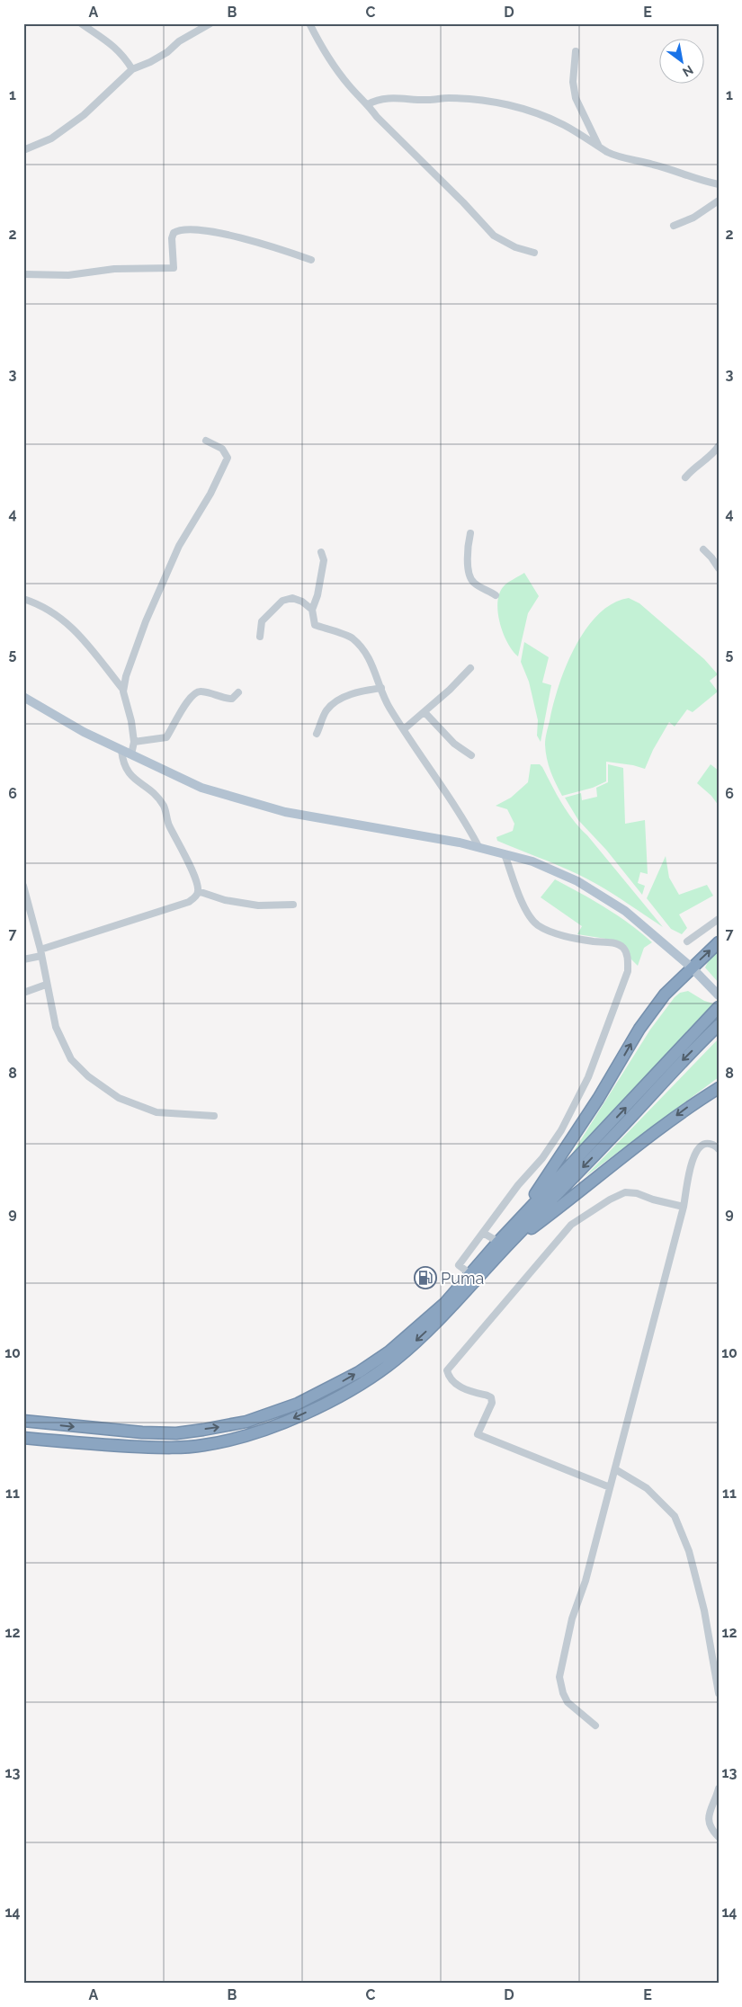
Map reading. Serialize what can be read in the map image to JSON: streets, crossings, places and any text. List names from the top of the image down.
{
  "places": {
    "fuel station": ["Puma"]
  },
  "north": "bottom right",
  "grid": {
    "columns": [
      "A",
      "B",
      "C",
      "D",
      "E"
    ],
    "rows": [
      "1",
      "2",
      "3",
      "4",
      "5",
      "6",
      "7",
      "8",
      "9",
      "10",
      "11",
      "12",
      "13",
      "14"
    ]
  }
}
